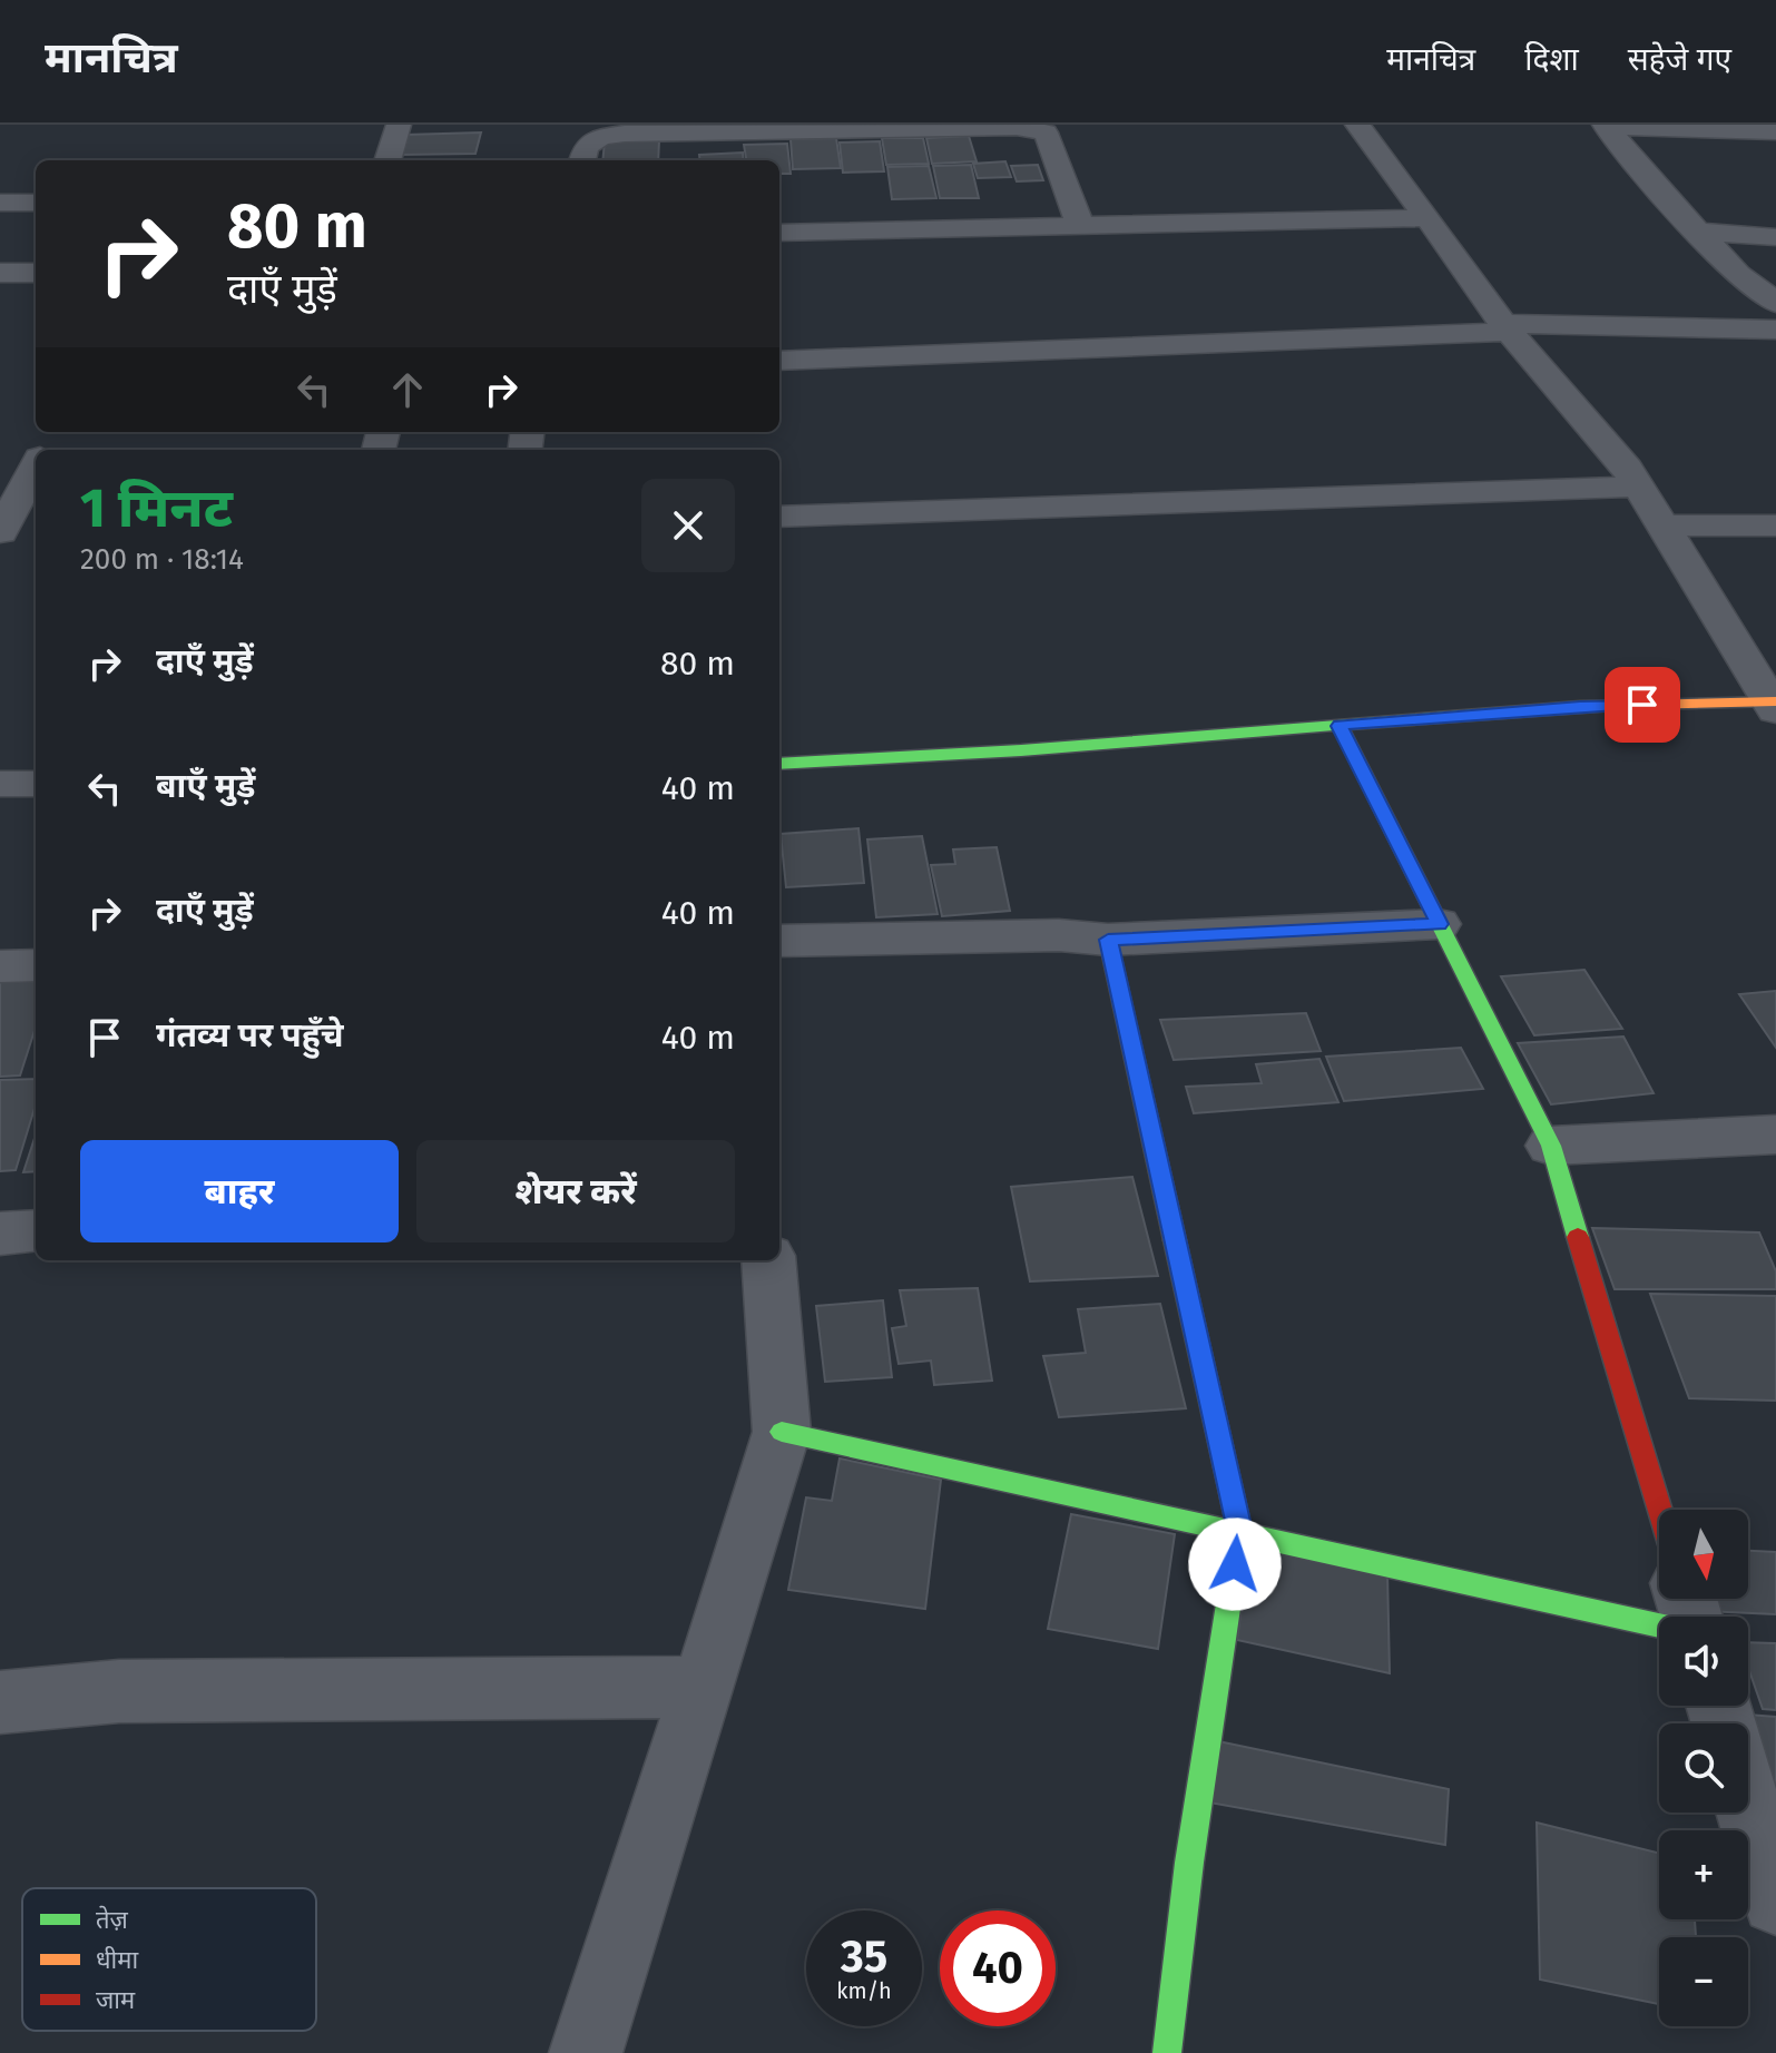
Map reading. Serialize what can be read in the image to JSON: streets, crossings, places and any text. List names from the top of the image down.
{
  "legend": ["तेज़", "धीमा", "जाम"],
  "north": "bottom",
  "page": {
    "header": "मानचित्र",
    "nav": ["मानचित्र", "दिशा", "सहेजे गए"],
    "turn": ["80 m", "दाएँ मुड़ें"],
    "heading": ["1 मिनट", "200 m · 18:14"],
    "list": [
      {
        "name": "दाएँ मुड़ें",
        "value": "80 m"
      },
      {
        "name": "बाएँ मुड़ें",
        "value": "40 m"
      },
      {
        "name": "दाएँ मुड़ें",
        "value": "40 m"
      },
      {
        "name": "गंतव्य पर पहुँचे",
        "value": "40 m"
      }
    ],
    "buttons": ["बाहर", "शेयर करें"],
    "map_buttons": ["+", "−"],
    "speed": "35 km/h",
    "limit": "40"
  }
}
